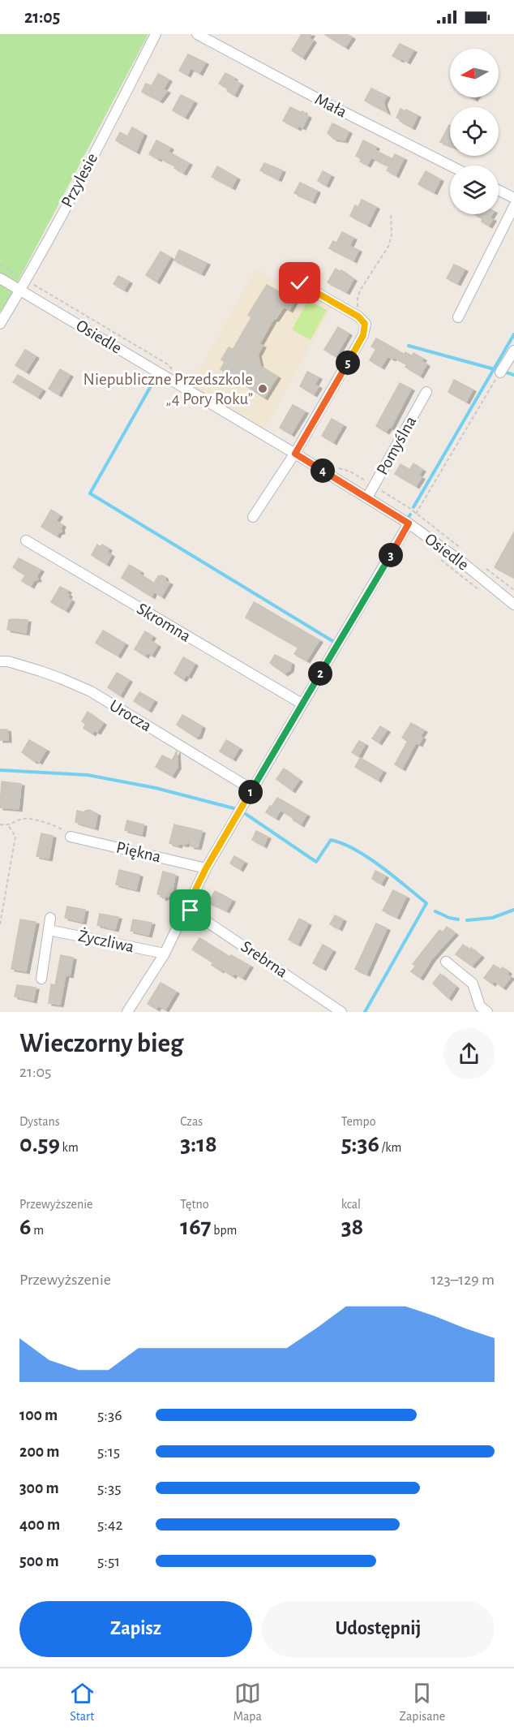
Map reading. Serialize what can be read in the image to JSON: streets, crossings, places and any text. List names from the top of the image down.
{
  "streets": {
    "street": [
      "Mała",
      "Przylesie",
      "Osiedle",
      "Pomyślna",
      "Skromna",
      "Urocza",
      "Piękna",
      "Życzliwa",
      "Srebrna"
    ]
  },
  "crossings": [
    ["Przylesie", "Osiedle"],
    ["Osiedle", "Pomyślna"]
  ],
  "places": ["Niepubliczne Przedszkole „4 Pory Roku”"],
  "north": "left",
  "page": {
    "status": "21:05",
    "pins": [
      "5",
      "4",
      "3",
      "2",
      "1"
    ],
    "heading": ["Wieczorny bieg", "21:05"],
    "stats": [
      ["Dystans", "0.59 km"],
      ["Czas", "3:18"],
      ["Tempo", "5:36 /km"],
      ["Przewyższenie", "6 m"],
      ["Tętno", "167 bpm"],
      ["kcal", "38"]
    ],
    "chart": ["Przewyższenie", "123–129 m"],
    "list": [
      {
        "name": "100 m",
        "note": "5:36"
      },
      {
        "name": "200 m",
        "note": "5:15"
      },
      {
        "name": "300 m",
        "note": "5:35"
      },
      {
        "name": "400 m",
        "note": "5:42"
      },
      {
        "name": "500 m",
        "note": "5:51"
      }
    ],
    "buttons": ["Zapisz", "Udostępnij"],
    "tabs": ["Start", "Mapa", "Zapisane"]
  }
}
